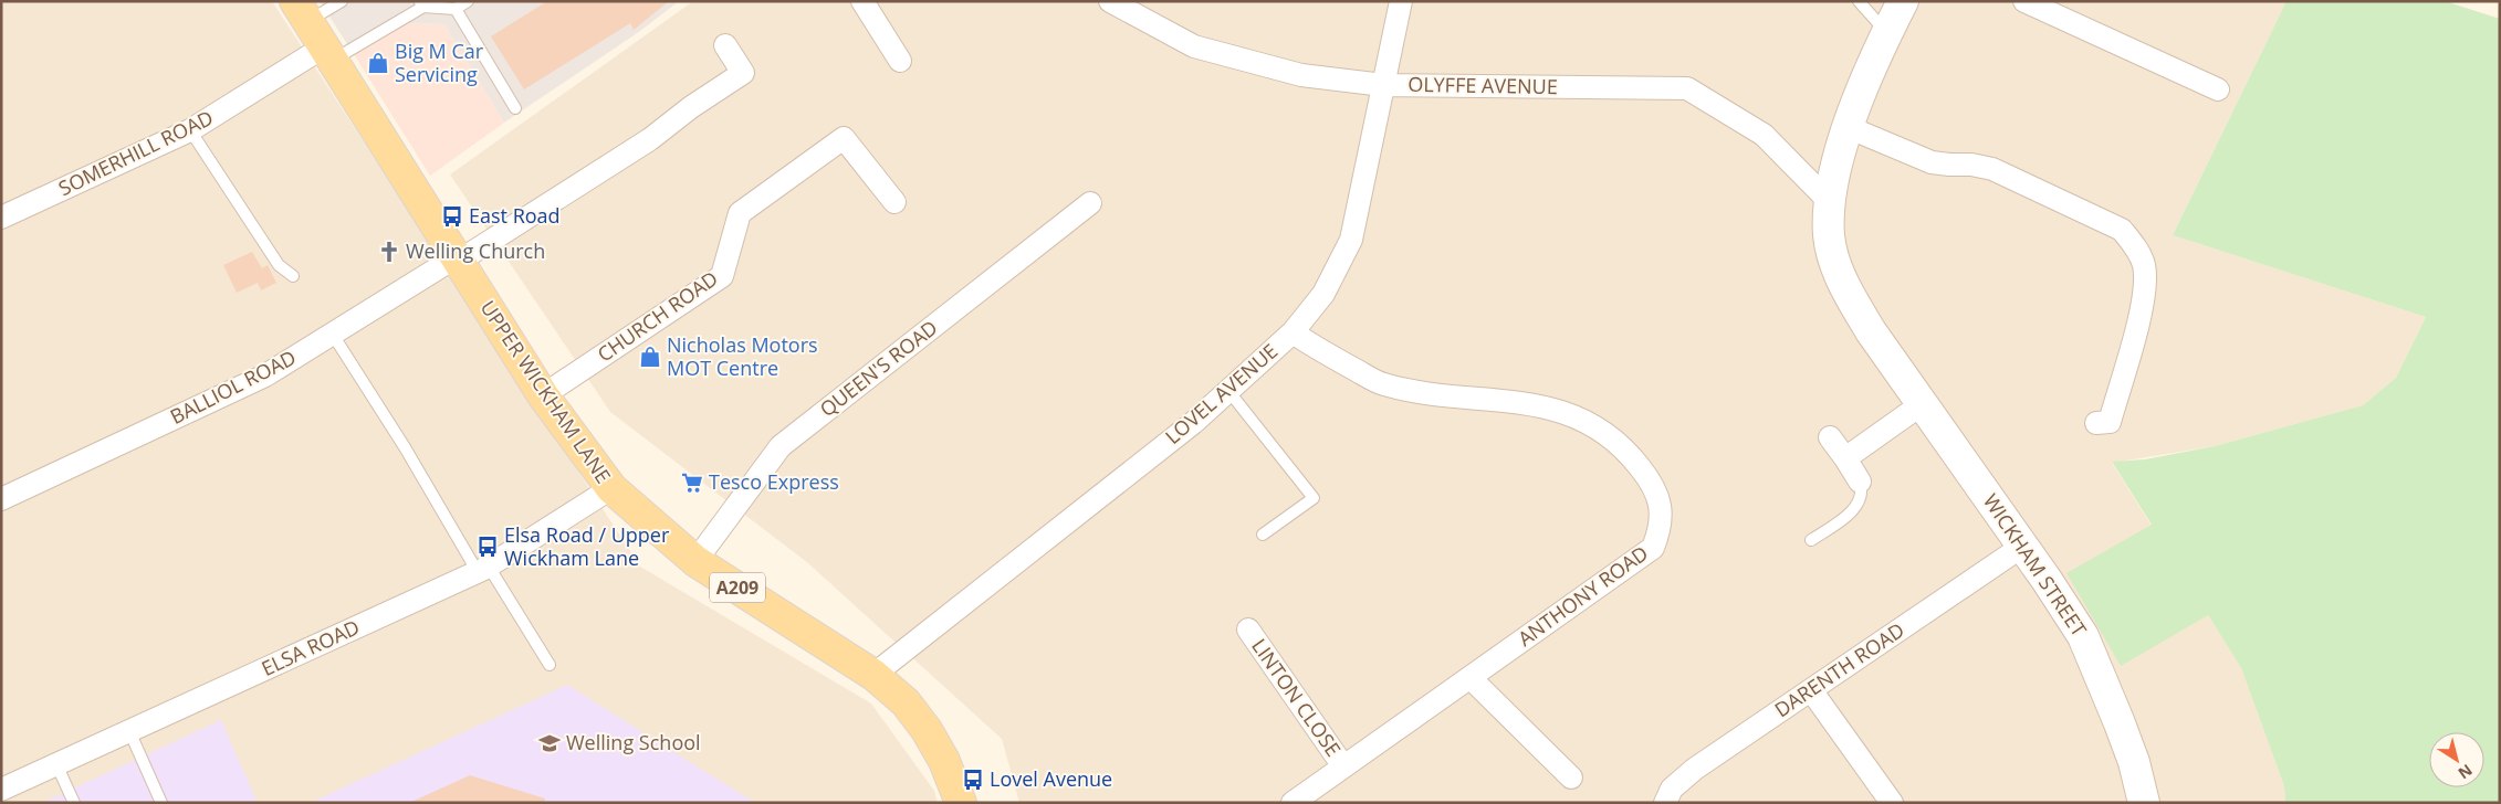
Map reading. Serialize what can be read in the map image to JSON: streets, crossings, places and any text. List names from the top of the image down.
{
  "streets": {
    "main road": ["UPPER WICKHAM LANE", "A209"],
    "street": [
      "OLYFFE AVENUE",
      "SOMERHILL ROAD",
      "CHURCH ROAD",
      "QUEEN'S ROAD",
      "BALLIOL ROAD",
      "LOVEL AVENUE",
      "WICKHAM STREET",
      "ANTHONY ROAD",
      "ELSA ROAD",
      "DARENTH ROAD",
      "LINTON CLOSE"
    ]
  },
  "crossings": [
    ["OLYFFE AVENUE", "LOVEL AVENUE"],
    ["OLYFFE AVENUE", "WICKHAM STREET"],
    ["SOMERHILL ROAD", "UPPER WICKHAM LANE"],
    ["CHURCH ROAD", "UPPER WICKHAM LANE"],
    ["QUEEN'S ROAD", "UPPER WICKHAM LANE"],
    ["BALLIOL ROAD", "UPPER WICKHAM LANE"],
    ["UPPER WICKHAM LANE", "LOVEL AVENUE"],
    ["UPPER WICKHAM LANE", "ELSA ROAD"],
    ["LOVEL AVENUE", "ANTHONY ROAD"],
    ["WICKHAM STREET", "DARENTH ROAD"],
    ["ANTHONY ROAD", "LINTON CLOSE"]
  ],
  "places": {
    "shop": ["Big M Car Servicing", "Nicholas Motors MOT Centre"],
    "bus stop": ["East Road", "Elsa Road / Upper Wickham Lane", "Lovel Avenue"],
    "church": ["Welling Church"],
    "supermarket": ["Tesco Express"],
    "school or university": ["Welling School"]
  },
  "north": "bottom right"
}
